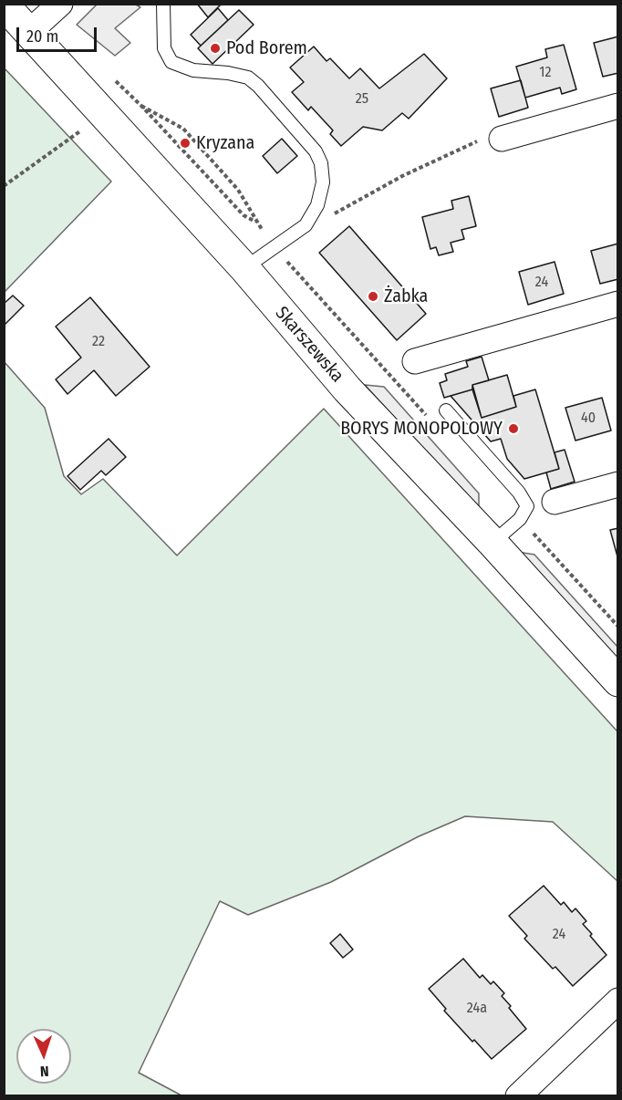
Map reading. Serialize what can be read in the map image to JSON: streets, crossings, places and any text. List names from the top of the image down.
{
  "streets": {
    "main road": ["Skarszewska"]
  },
  "places": [
    "Pod Borem",
    "Kryzana",
    "Żabka",
    "BORYS MONOPOLOWY"
  ],
  "house_numbers": [
    "12",
    "25",
    "24",
    "22",
    "40",
    "24",
    "24a"
  ],
  "scale_bar": "20 m",
  "north": "bottom"
}
